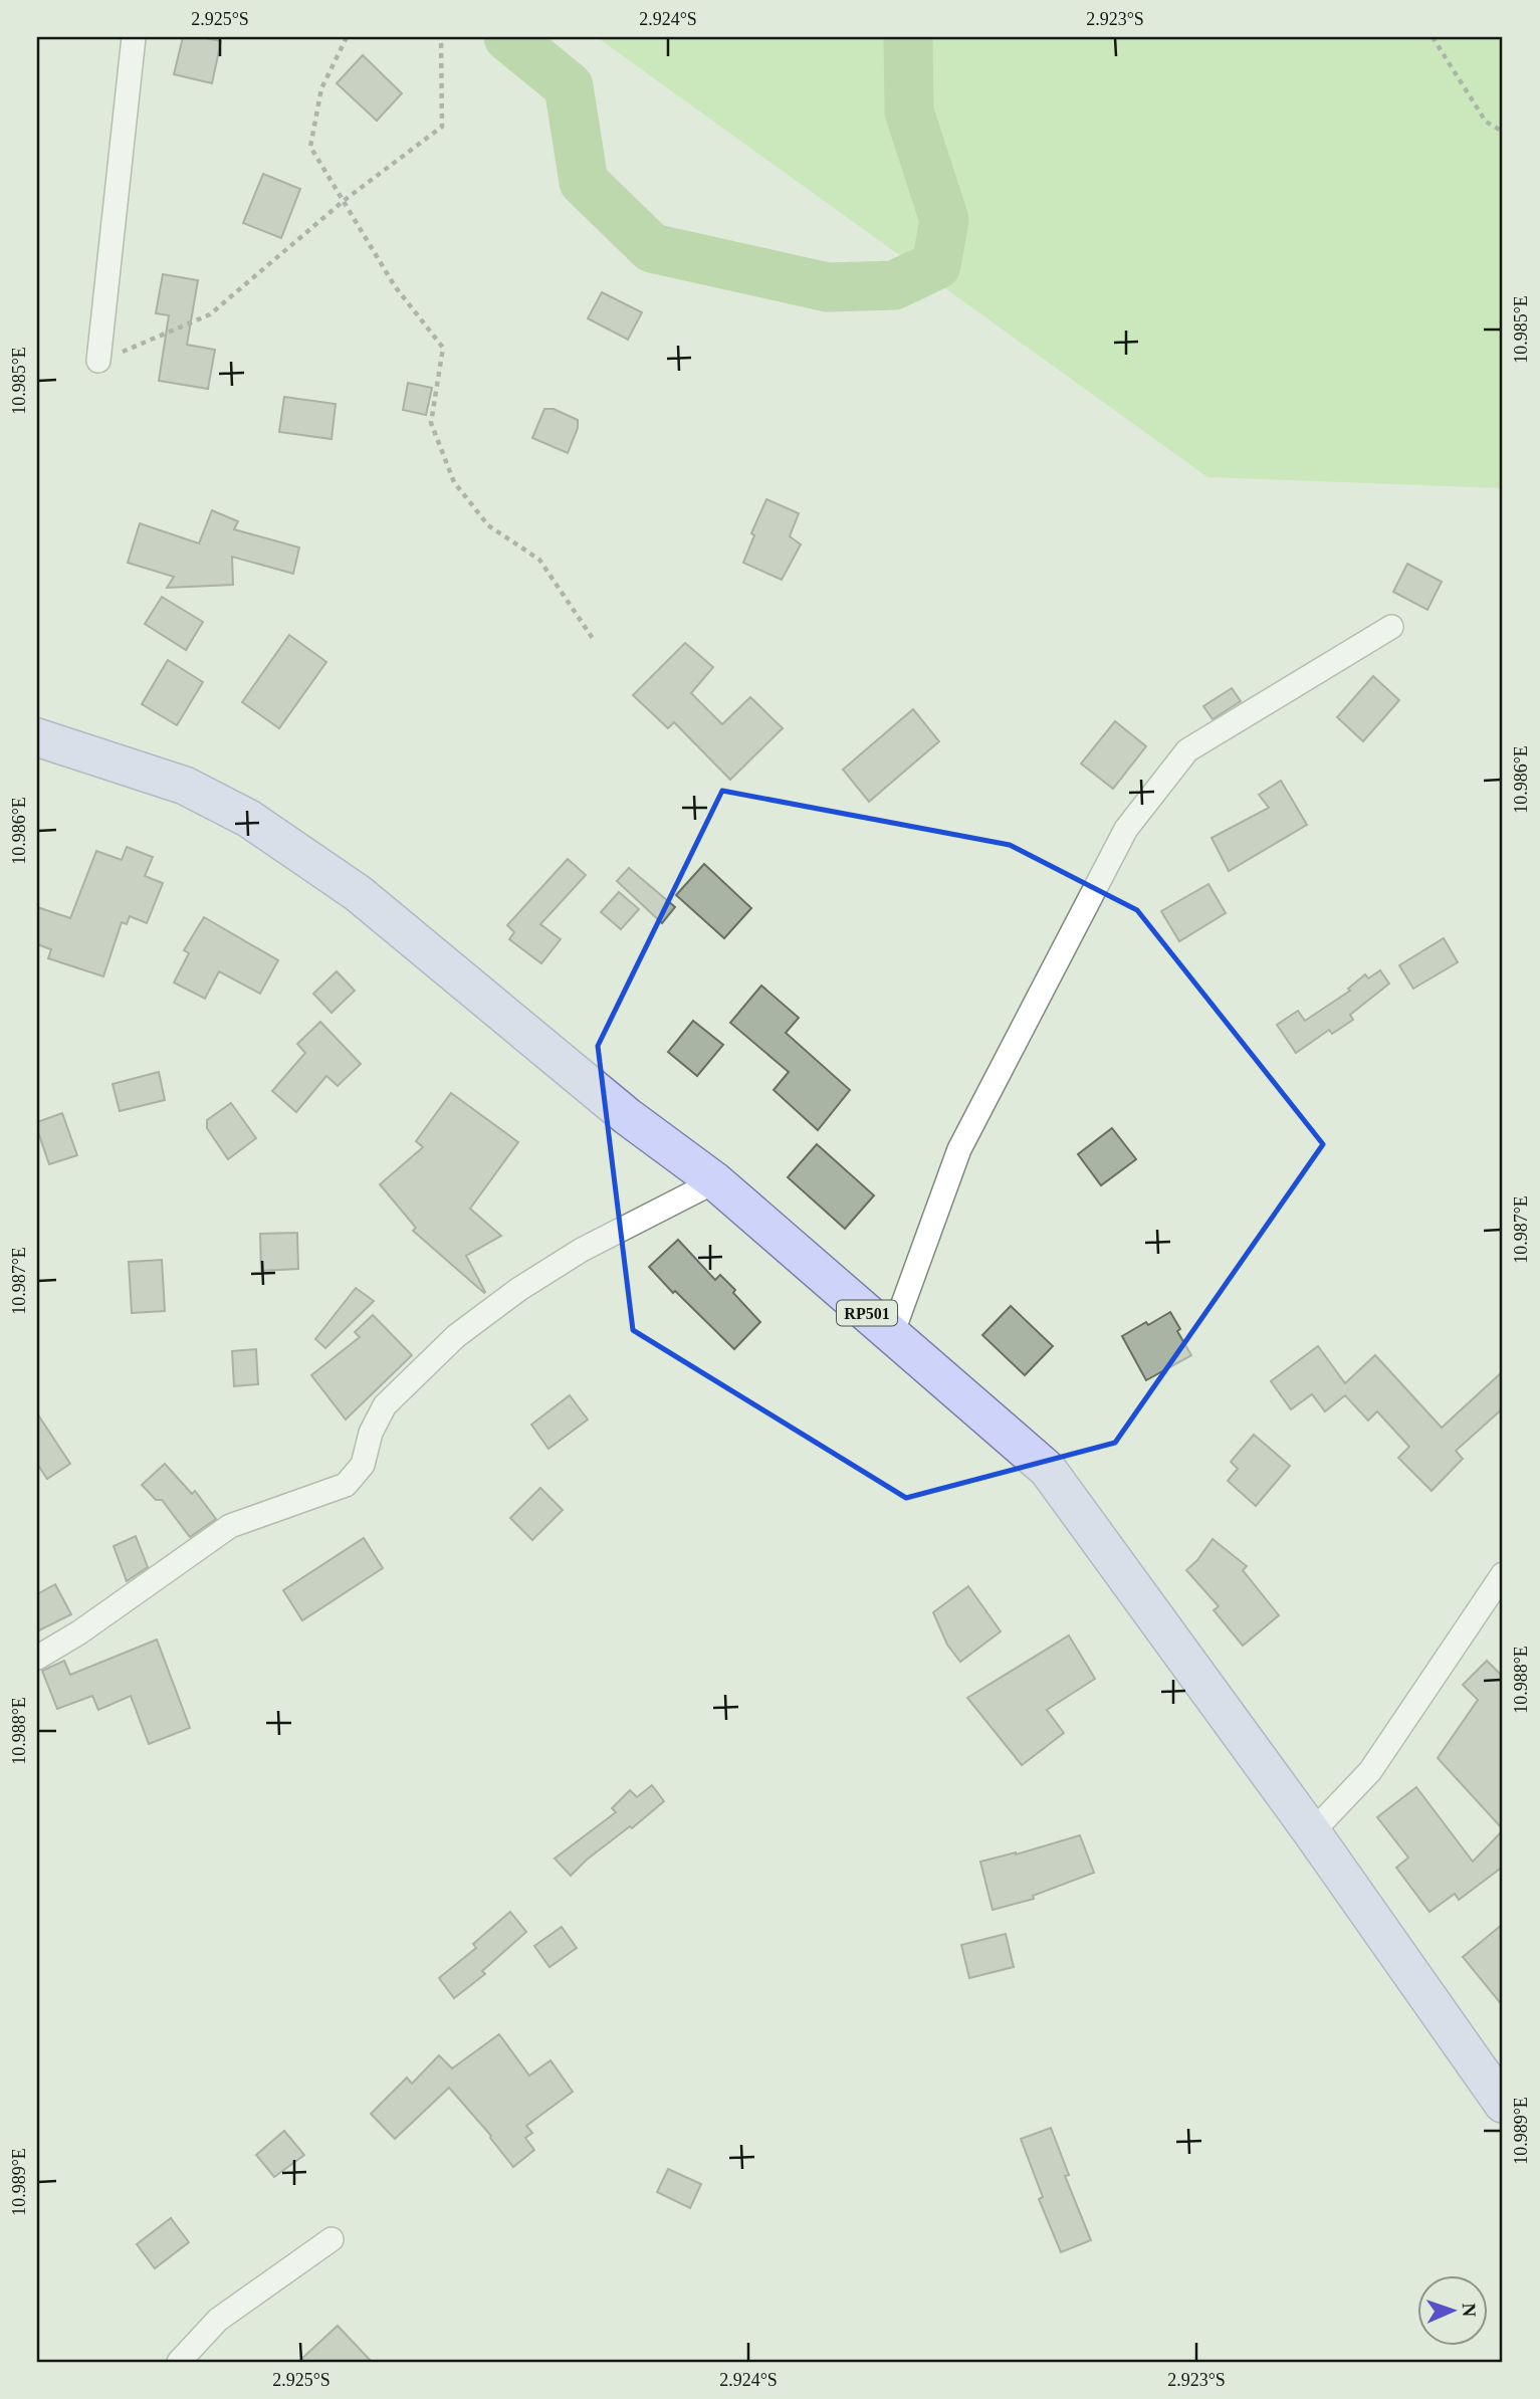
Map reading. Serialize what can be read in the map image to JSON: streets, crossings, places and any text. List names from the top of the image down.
{
  "streets": {
    "main road": ["RP501"]
  },
  "north": "right",
  "coordinates": [
    "2.925°S",
    "2.924°S",
    "2.923°S",
    "10.985°E",
    "10.986°E",
    "10.987°E",
    "10.988°E",
    "10.989°E"
  ]
}
